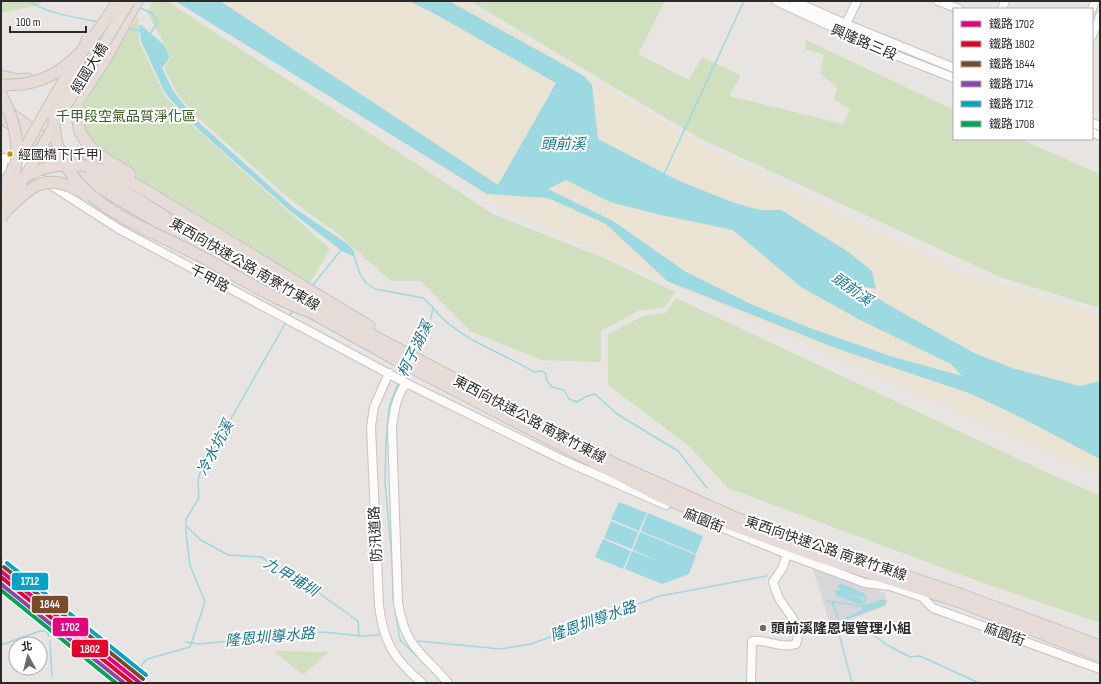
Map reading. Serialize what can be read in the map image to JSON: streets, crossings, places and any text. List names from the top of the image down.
{
  "streets": {
    "highway": ["東西向快速公路 南寮竹東線"],
    "main road": ["經國大橋"],
    "street": [
      "興隆路三段",
      "千甲路",
      "麻園街",
      "防汛道路"
    ]
  },
  "crossings": [
    ["千甲路", "麻園街"],
    ["千甲路", "防汛道路"]
  ],
  "water": [
    "頭前溪",
    "柯子湖溪",
    "冷水坑溪",
    "九甲埔圳",
    "隆恩圳導水路"
  ],
  "parks": ["千甲段空氣品質淨化區"],
  "places": ["經國橋下(千甲)", "頭前溪隆恩堰管理小組"],
  "lines": [
    "rail line 1712",
    "rail line 1844",
    "rail line 1702",
    "rail line 1802",
    "rail line 1714",
    "rail line 1708"
  ],
  "legend": [
    "鐵路 1702",
    "鐵路 1802",
    "鐵路 1844",
    "鐵路 1714",
    "鐵路 1712",
    "鐵路 1708"
  ],
  "scale_bar": "100 m",
  "north": "top"
}
